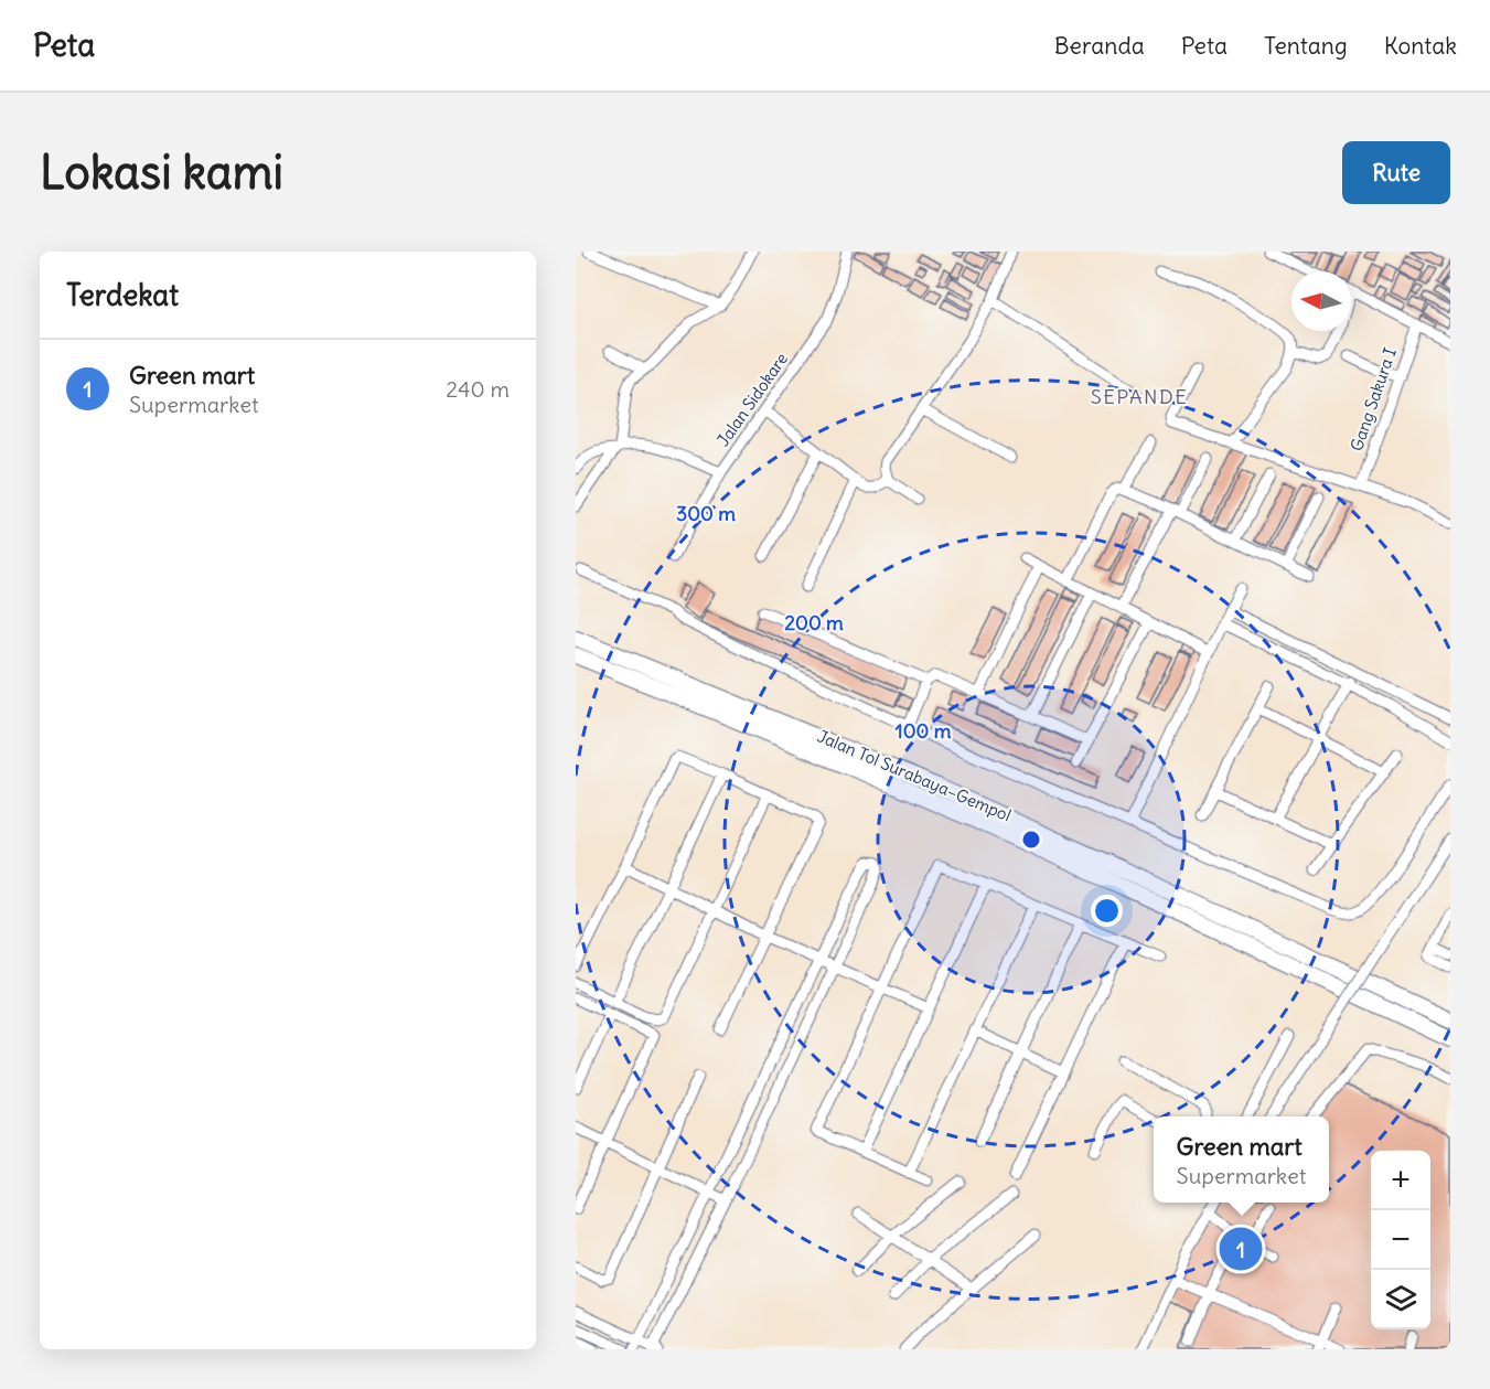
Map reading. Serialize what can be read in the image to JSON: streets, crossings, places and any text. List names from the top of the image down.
{
  "streets": {
    "highway": ["Jalan Tol Surabaya–Gempol"],
    "street": ["Jalan Sidokare", "Gang Sakura I"]
  },
  "districts": ["SEPANDE"],
  "north": "left",
  "page": {
    "header": "Peta",
    "nav": [
      "Beranda",
      "Peta",
      "Tentang",
      "Kontak"
    ],
    "buttons": "Rute",
    "title": "Lokasi kami",
    "heading": "Terdekat",
    "list": [
      {
        "mark": "1",
        "name": "Green mart",
        "note": "Supermarket",
        "value": "240 m"
      }
    ],
    "popup": ["Green mart", "Supermarket"],
    "map_buttons": ["+", "−"],
    "pins": "1"
  },
  "rings": ["300 m", "200 m", "100 m"]
}
